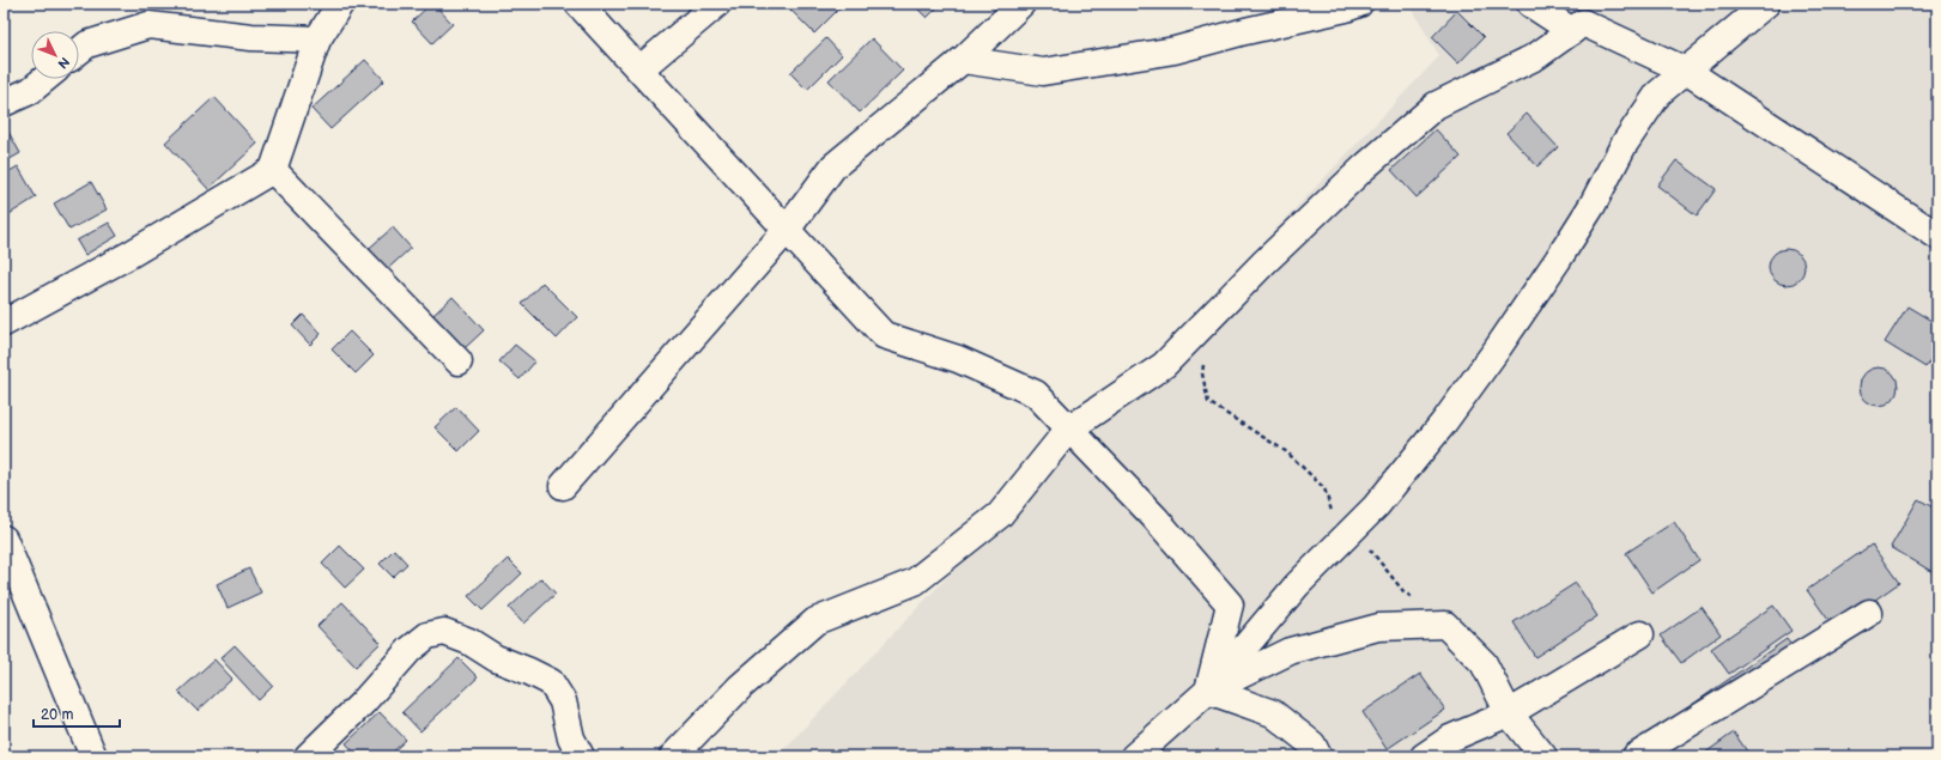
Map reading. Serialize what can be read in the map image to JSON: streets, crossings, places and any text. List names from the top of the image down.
{
  "scale_bar": "20 m",
  "north": "bottom right"
}
